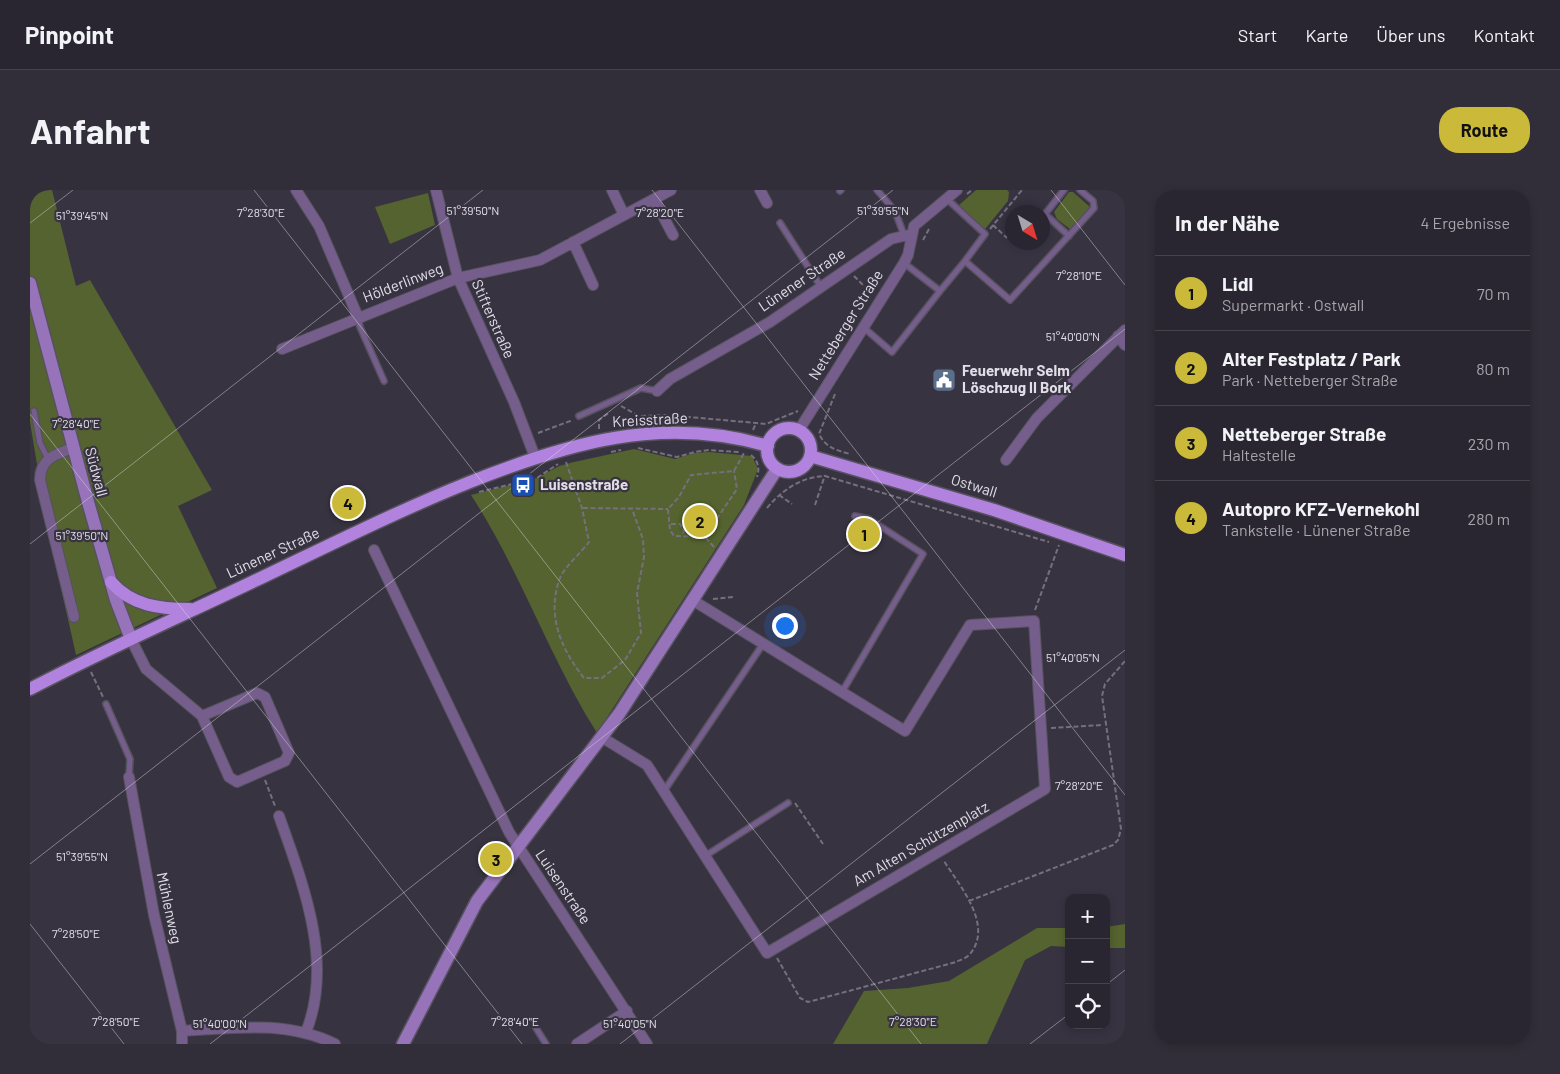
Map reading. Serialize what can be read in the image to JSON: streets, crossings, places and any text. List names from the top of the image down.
{
  "streets": {
    "main road": ["Lünener Straße", "Kreisstraße", "Ostwall"],
    "street": [
      "Hölderlinweg",
      "Stifterstraße",
      "Netteberger Straße",
      "Südwall",
      "Am Alten Schützenplatz",
      "Luisenstraße",
      "Mühlenweg"
    ]
  },
  "crossings": [
    ["Lünener Straße", "Stifterstraße"],
    ["Lünener Straße", "Netteberger Straße"],
    ["Lünener Straße", "Kreisstraße"],
    ["Lünener Straße", "Südwall"],
    ["Hölderlinweg", "Stifterstraße"],
    ["Stifterstraße", "Kreisstraße"],
    ["Netteberger Straße", "Kreisstraße"],
    ["Netteberger Straße", "Ostwall"],
    ["Kreisstraße", "Ostwall"]
  ],
  "places": {
    "public building": ["Feuerwehr Selm Löschzug II Bork"],
    "bus stop": ["Luisenstraße"]
  },
  "north": "bottom right",
  "page": {
    "header": "Pinpoint",
    "nav": [
      "Start",
      "Karte",
      "Über uns",
      "Kontakt"
    ],
    "buttons": "Route",
    "title": "Anfahrt",
    "heading": ["In der Nähe", "4 Ergebnisse"],
    "list": [
      {
        "mark": "1",
        "name": "Lidl",
        "note": "Supermarkt · Ostwall",
        "value": "70 m"
      },
      {
        "mark": "2",
        "name": "Alter Festplatz / Park",
        "note": "Park · Netteberger Straße",
        "value": "80 m"
      },
      {
        "mark": "3",
        "name": "Netteberger Straße",
        "note": "Haltestelle",
        "value": "230 m"
      },
      {
        "mark": "4",
        "name": "Autopro KFZ-Vernekohl",
        "note": "Tankstelle · Lünener Straße",
        "value": "280 m"
      }
    ],
    "pins": [
      "4",
      "2",
      "1",
      "3"
    ],
    "map_buttons": ["+", "−"]
  },
  "coordinates": [
    "51°39'50\"N",
    "51°39'55\"N",
    "7°28'30\"E",
    "7°28'20\"E",
    "51°39'45\"N",
    "7°28'10\"E",
    "51°40'00\"N",
    "7°28'40\"E",
    "51°40'05\"N",
    "7°28'50\"E"
  ]
}
